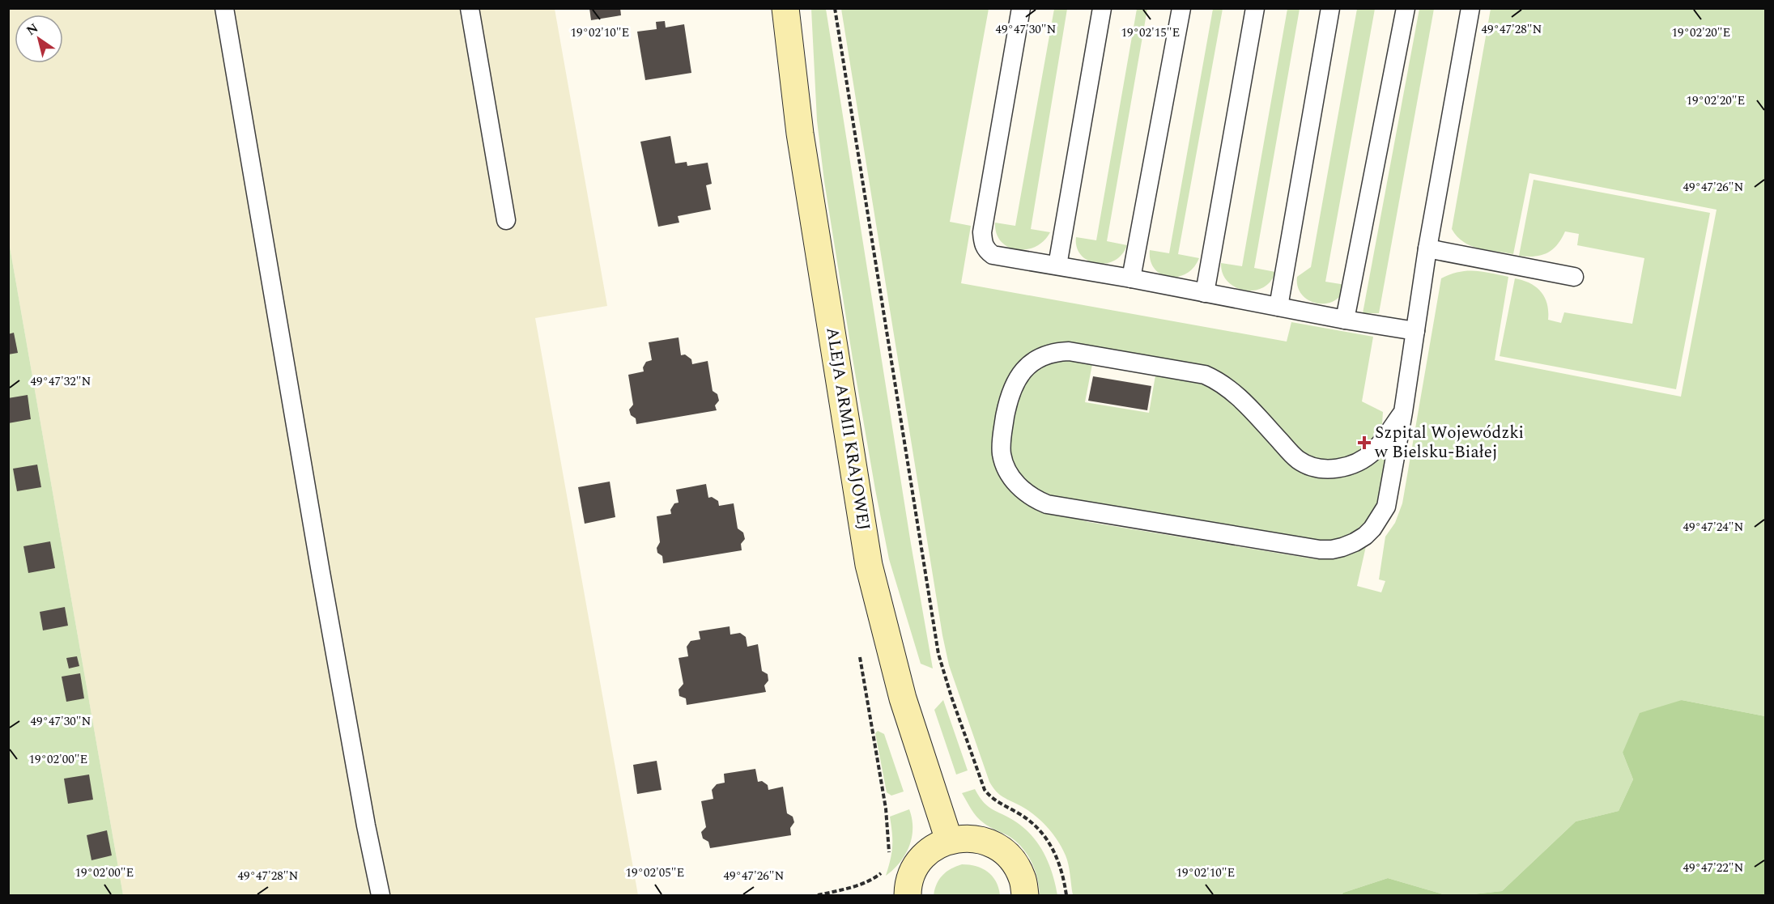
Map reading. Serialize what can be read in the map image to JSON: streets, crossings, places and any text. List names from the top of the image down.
{
  "streets": {
    "street": ["ALEJA ARMII KRAJOWEJ"]
  },
  "places": {
    "health": ["Szpital Wojewódzki w Bielsku-Białej"]
  },
  "north": "top left",
  "coordinates": [
    "49°47'30\"N",
    "49°47'28\"N",
    "19°02'20\"E",
    "19°02'10\"E",
    "19°02'15\"E",
    "49°47'26\"N",
    "49°47'32\"N",
    "49°47'24\"N",
    "19°02'00\"E",
    "49°47'22\"N",
    "19°02'05\"E"
  ]
}
